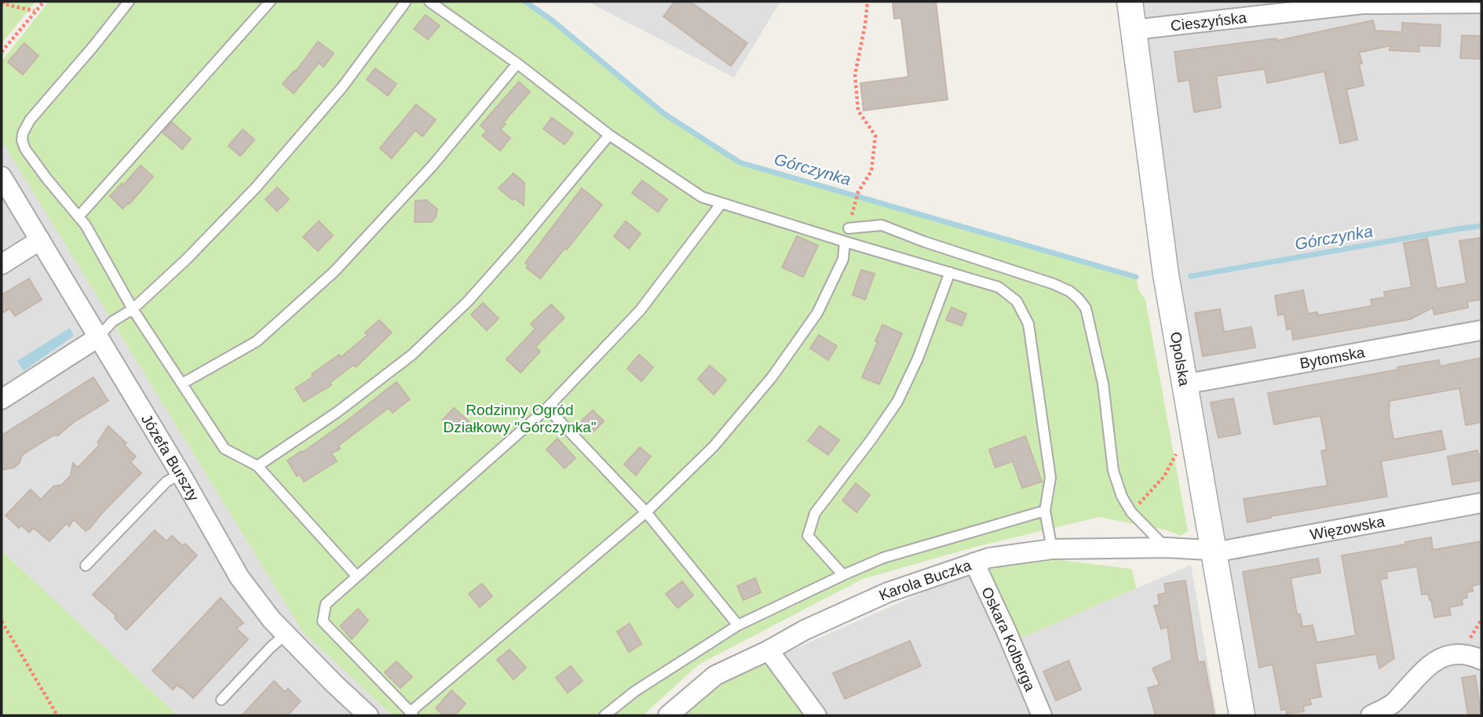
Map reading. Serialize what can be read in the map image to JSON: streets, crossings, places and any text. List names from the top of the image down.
{
  "streets": {
    "street": [
      "Cieszyńska",
      "Bytomska",
      "Opolska",
      "Józefa Burszty",
      "Więzowska",
      "Karola Buczka",
      "Oskara Kolberga"
    ]
  },
  "crossings": [
    ["Cieszyńska", "Opolska"],
    ["Bytomska", "Opolska"],
    ["Opolska", "Więzowska"],
    ["Opolska", "Karola Buczka"],
    ["Więzowska", "Karola Buczka"],
    ["Karola Buczka", "Oskara Kolberga"]
  ],
  "water": ["Górczynka"],
  "parks": ["Rodzinny Ogród Działkowy \"Górczynka\""]
}
